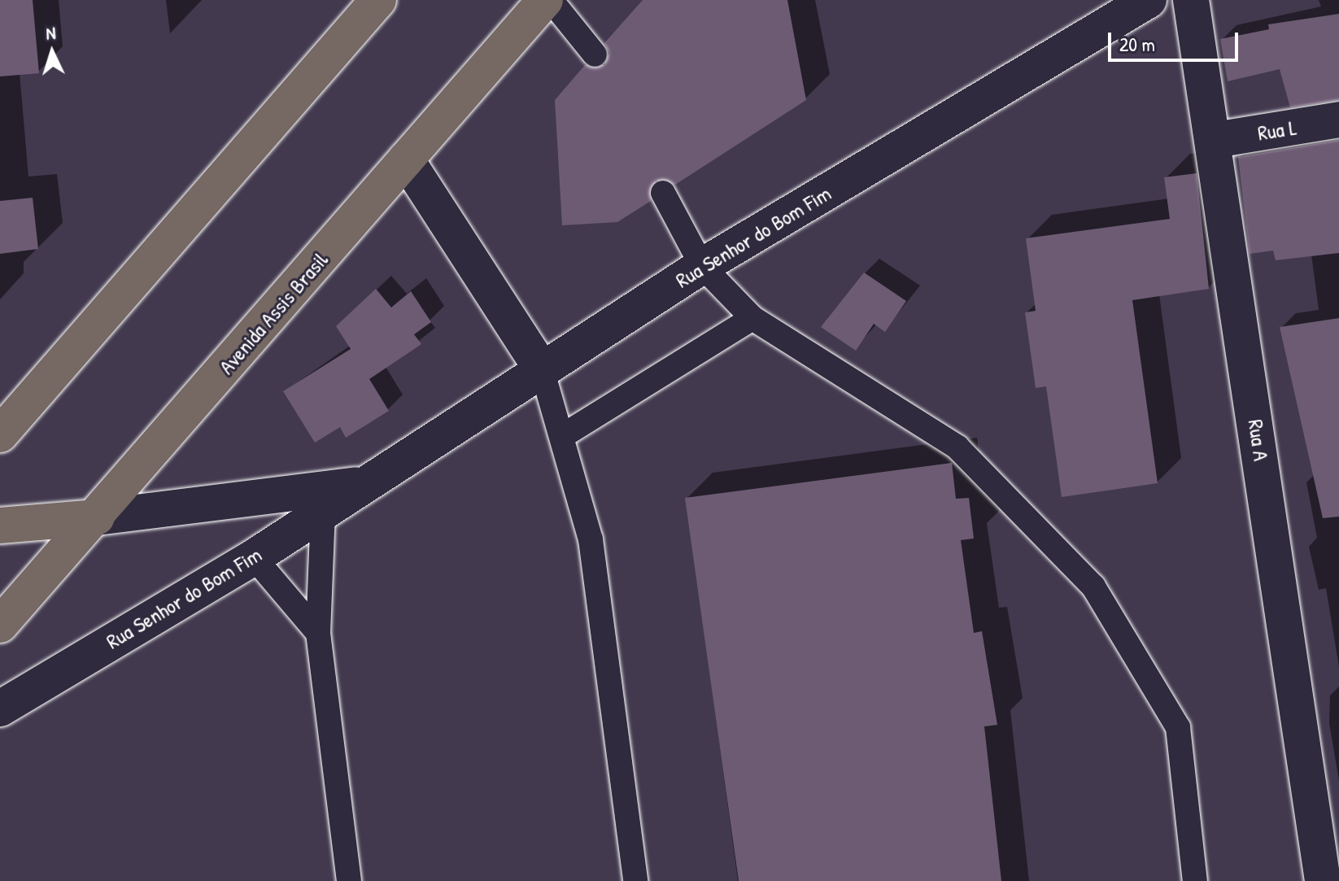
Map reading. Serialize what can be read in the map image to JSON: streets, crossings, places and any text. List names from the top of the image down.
{
  "streets": {
    "main road": ["Avenida Assis Brasil"],
    "street": ["Rua L", "Rua Senhor do Bom Fim", "Rua A"]
  },
  "crossings": [
    ["Rua L", "Rua A"],
    ["Rua Senhor do Bom Fim", "Avenida Assis Brasil"]
  ],
  "scale_bar": "20 m",
  "north": "top"
}
